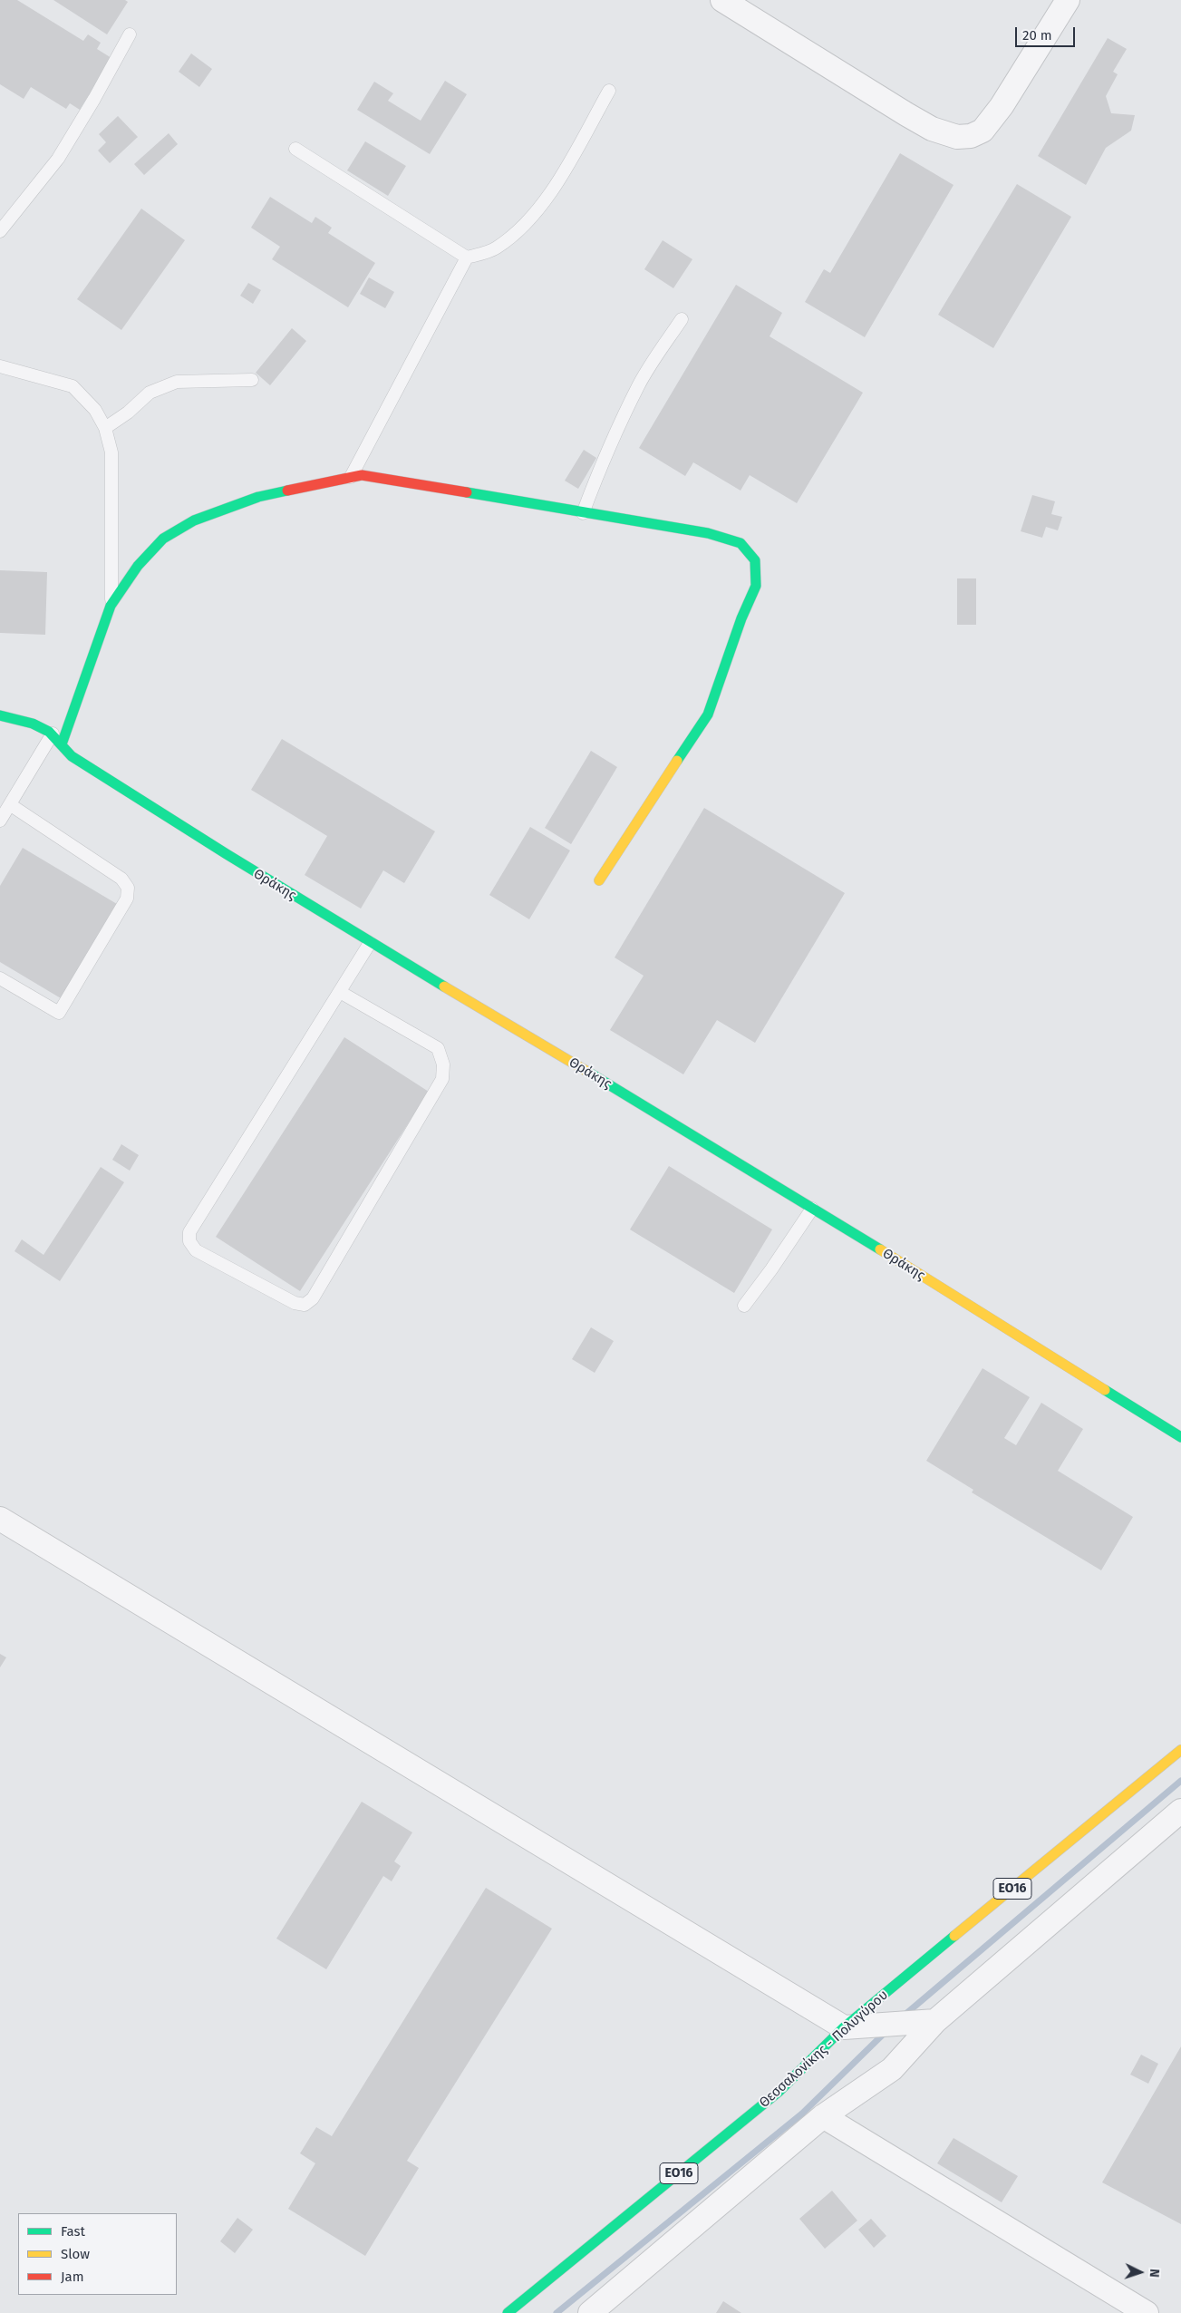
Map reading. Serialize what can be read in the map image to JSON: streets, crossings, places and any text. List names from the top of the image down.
{
  "streets": {
    "street": ["Θράκης", "ΕΟ16", "Θεσσαλονίκης - Πολυγύρου"]
  },
  "legend": ["Fast", "Slow", "Jam"],
  "scale_bar": "20 m",
  "north": "right"
}
